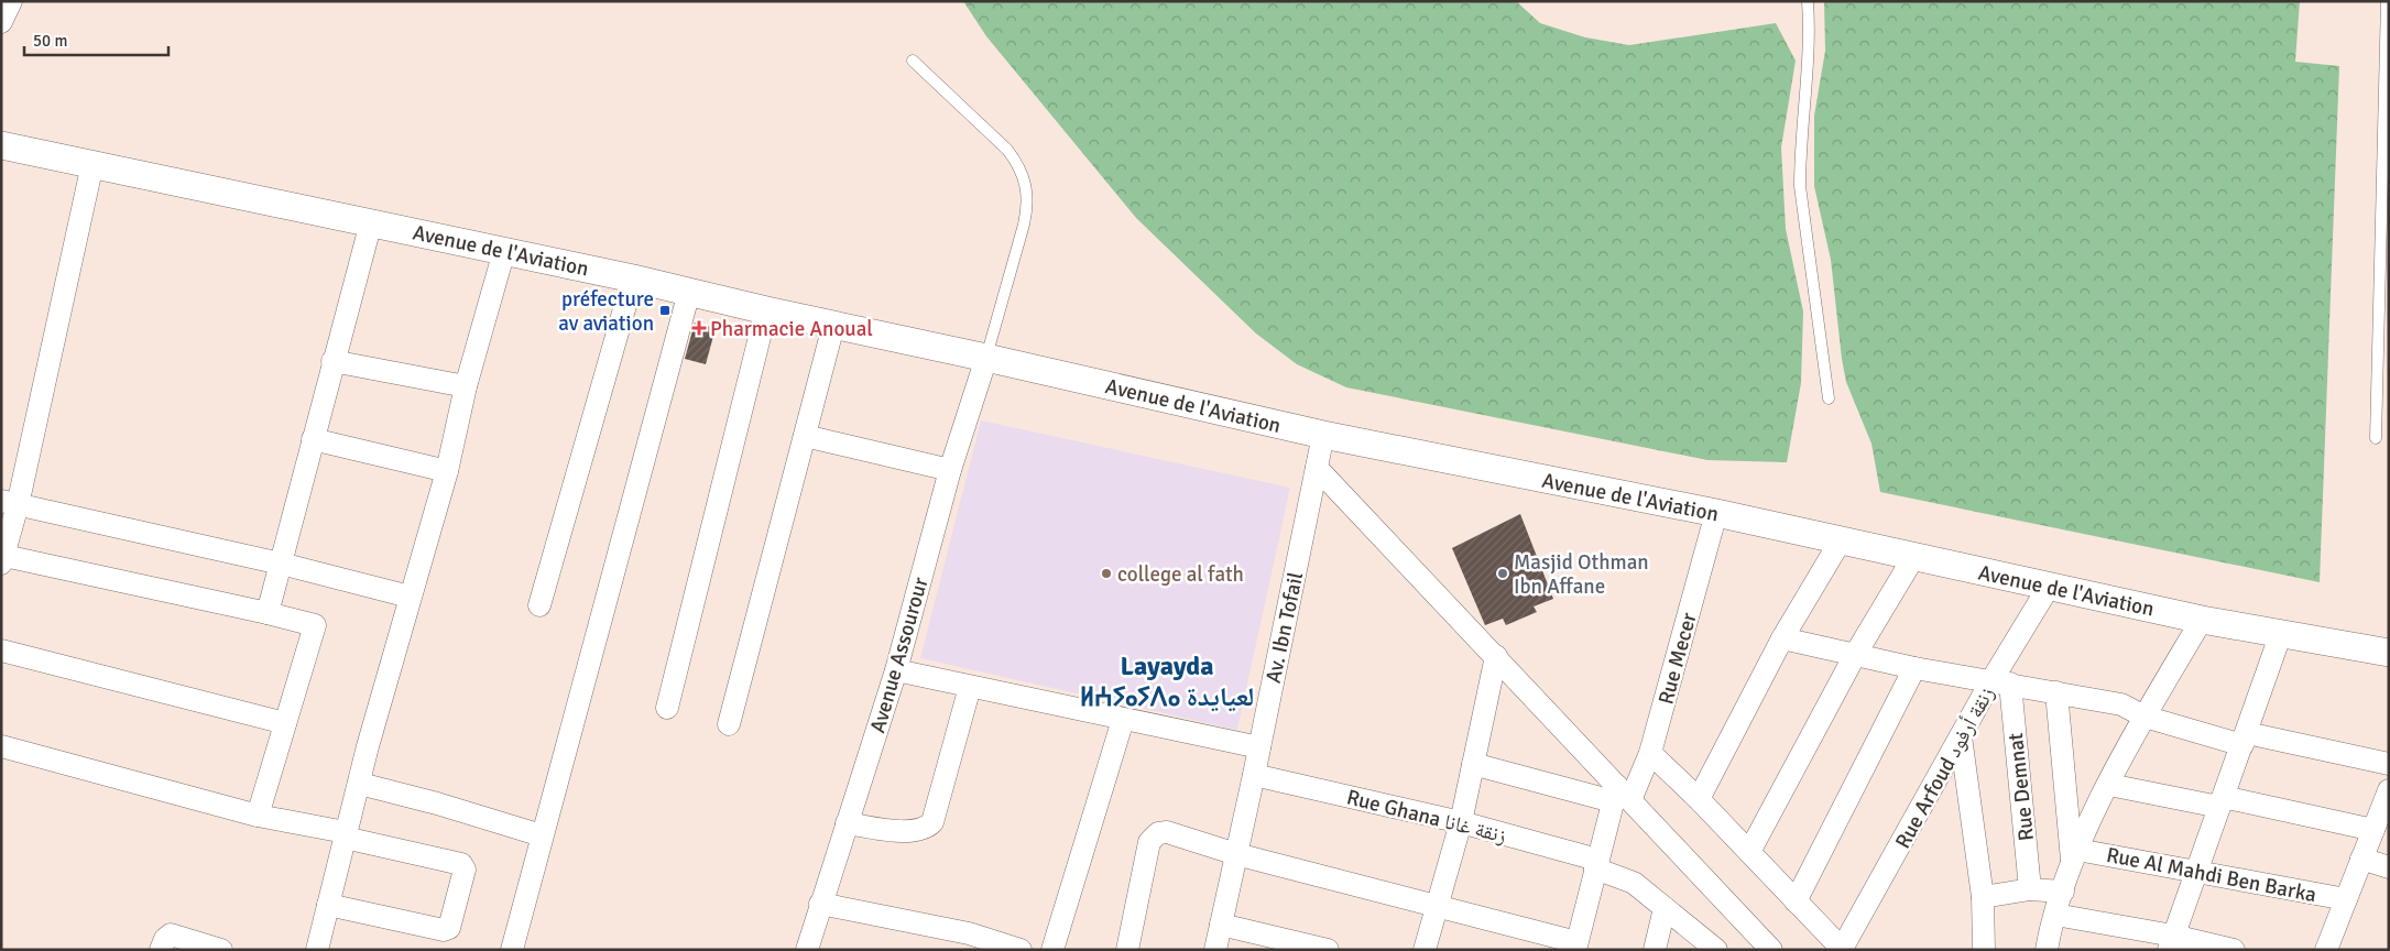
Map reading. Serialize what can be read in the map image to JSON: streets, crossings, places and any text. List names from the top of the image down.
{
  "streets": {
    "street": [
      "Avenue de l'Aviation",
      "Av. Ibn Tofail",
      "Avenue Assourour",
      "Rue Mecer",
      "Rue Arfoud زنقة أرفود",
      "Rue Demnat",
      "Rue Ghana زنقة غانا",
      "Rue Al Mahdi Ben Barka"
    ]
  },
  "crossings": [
    ["Avenue de l'Aviation", "Av. Ibn Tofail"],
    ["Avenue de l'Aviation", "Avenue Assourour"],
    ["Avenue de l'Aviation", "Rue Mecer"],
    ["Avenue de l'Aviation", "Rue Arfoud زنقة أرفود"],
    ["Av. Ibn Tofail", "Rue Ghana زنقة غانا"],
    ["Rue Mecer", "Rue Ghana زنقة غانا"],
    ["Rue Arfoud زنقة أرفود", "Rue Demnat"]
  ],
  "districts": ["Layayda ⵍⵄⵢⴰⵢⴷⴰ لعيايدة"],
  "places": {
    "transit": ["préfecture av aviation"],
    "health": ["Pharmacie Anoual"],
    "other": ["college al fath", "Masjid Othman Ibn Affane"]
  },
  "scale_bar": "50 m"
}
